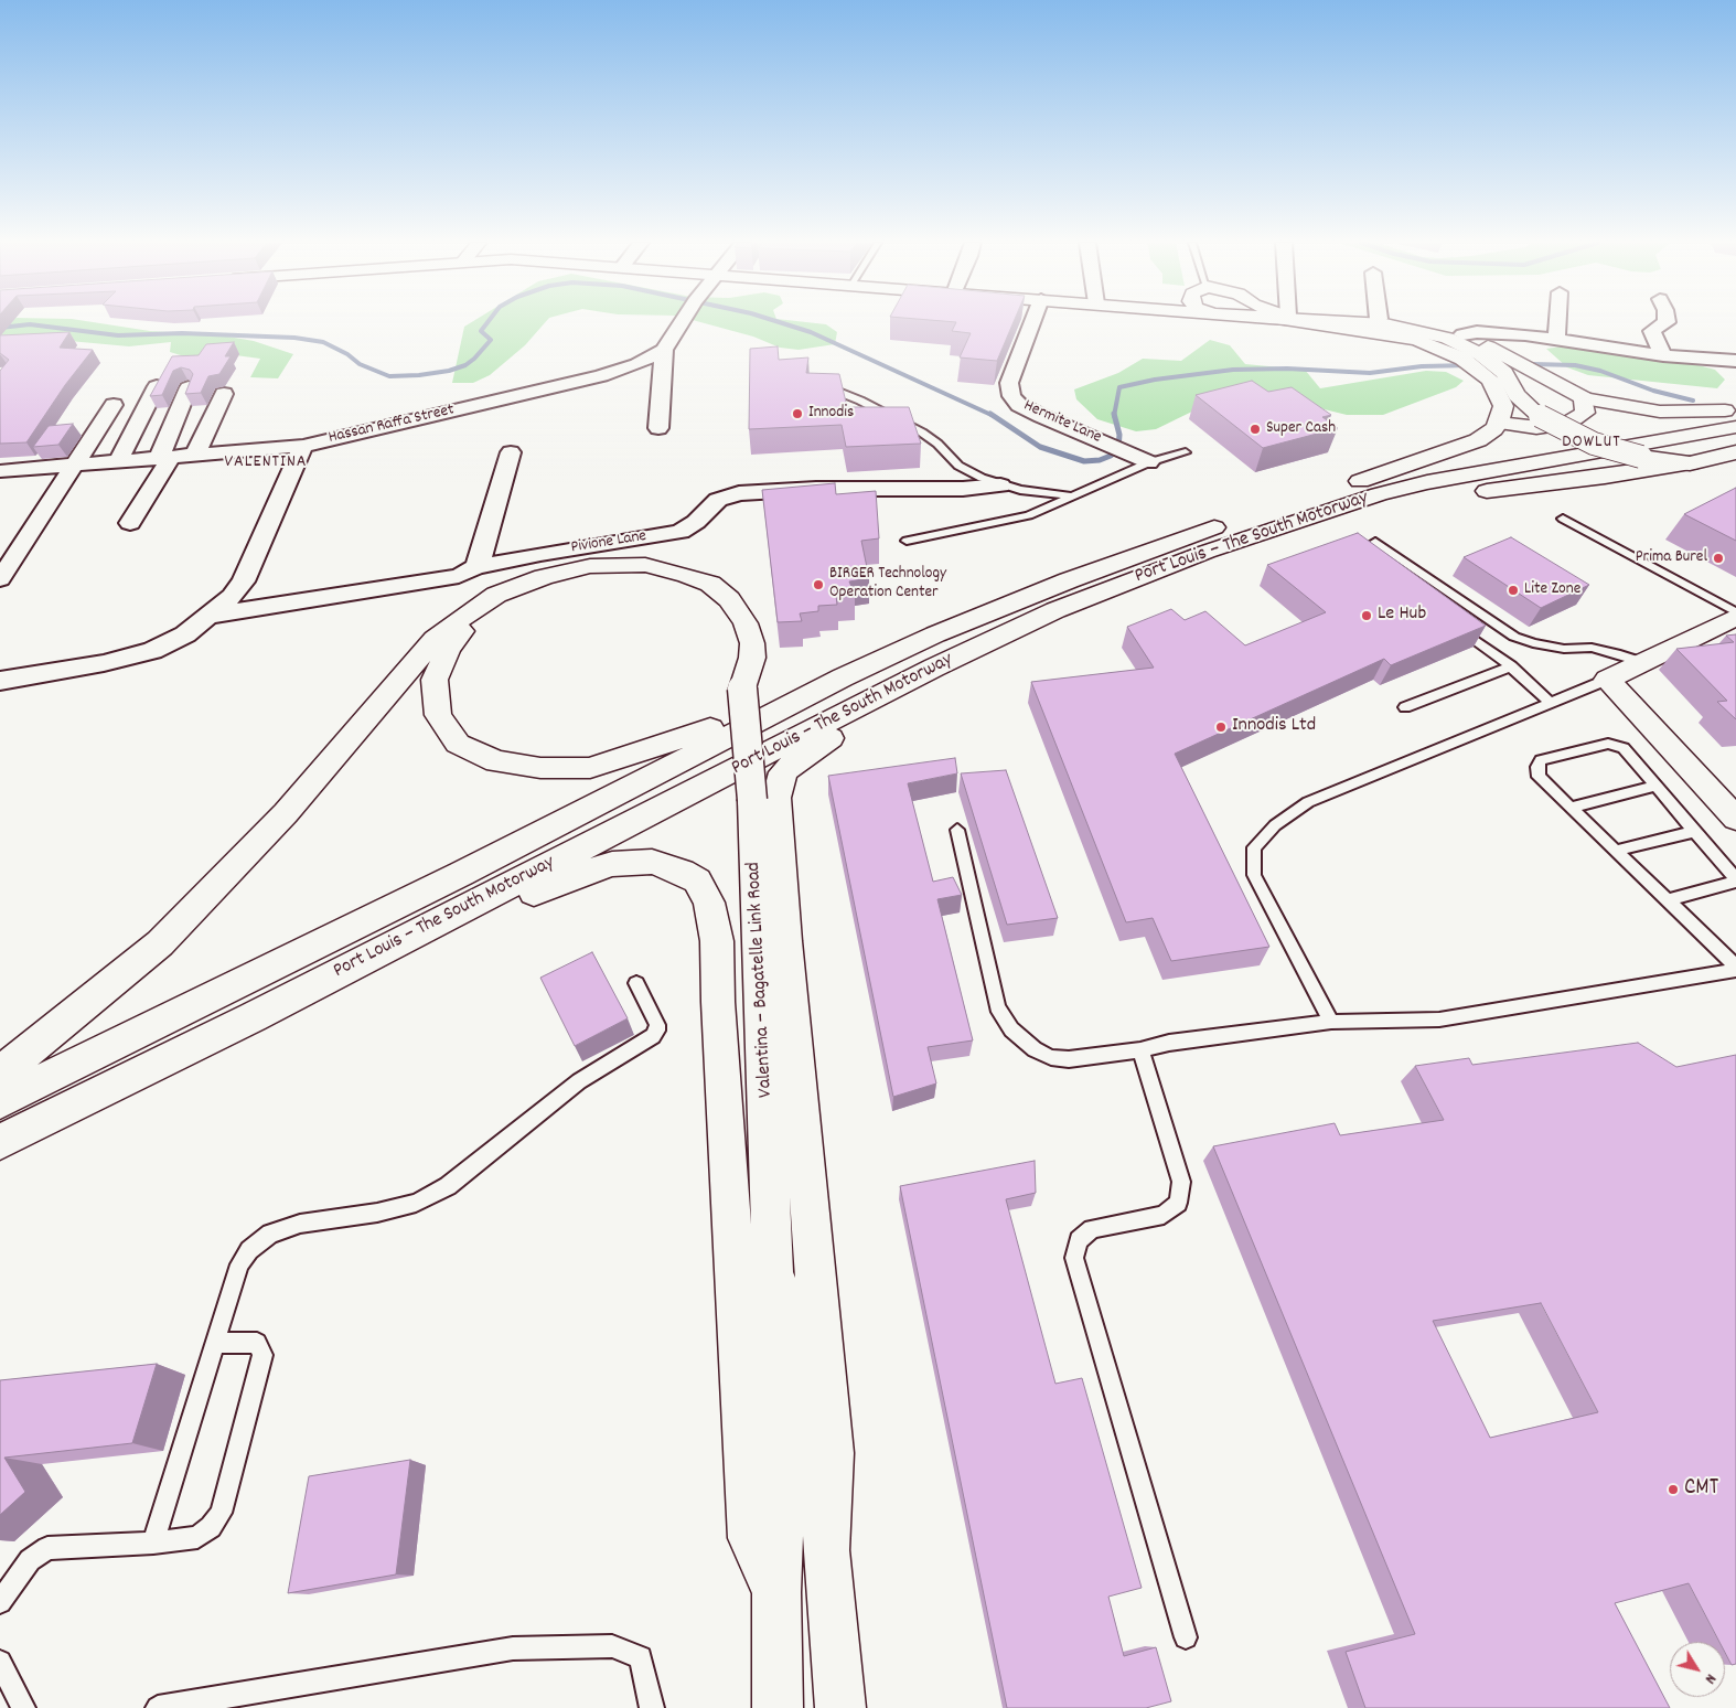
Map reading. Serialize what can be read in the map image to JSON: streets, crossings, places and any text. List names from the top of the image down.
{
  "streets": {
    "main road": ["Port Louis – The South Motorway", "Valentina – Bagatelle Link Road"],
    "street": ["Hermite Lane", "Hassan Raffa Street", "Pivione Lane"]
  },
  "crossings": [
    ["Hassan Raffa Street", "Pivione Lane"],
    ["Port Louis – The South Motorway", "Valentina – Bagatelle Link Road"]
  ],
  "districts": ["DOWLUT", "VALENTINA"],
  "places": [
    "Innodis",
    "Super Cash",
    "Prima Burel",
    "BIRGER Technology Operation Center",
    "Lite Zone",
    "Le Hub",
    "Innodis Ltd",
    "CMT"
  ],
  "north": "bottom right"
}
